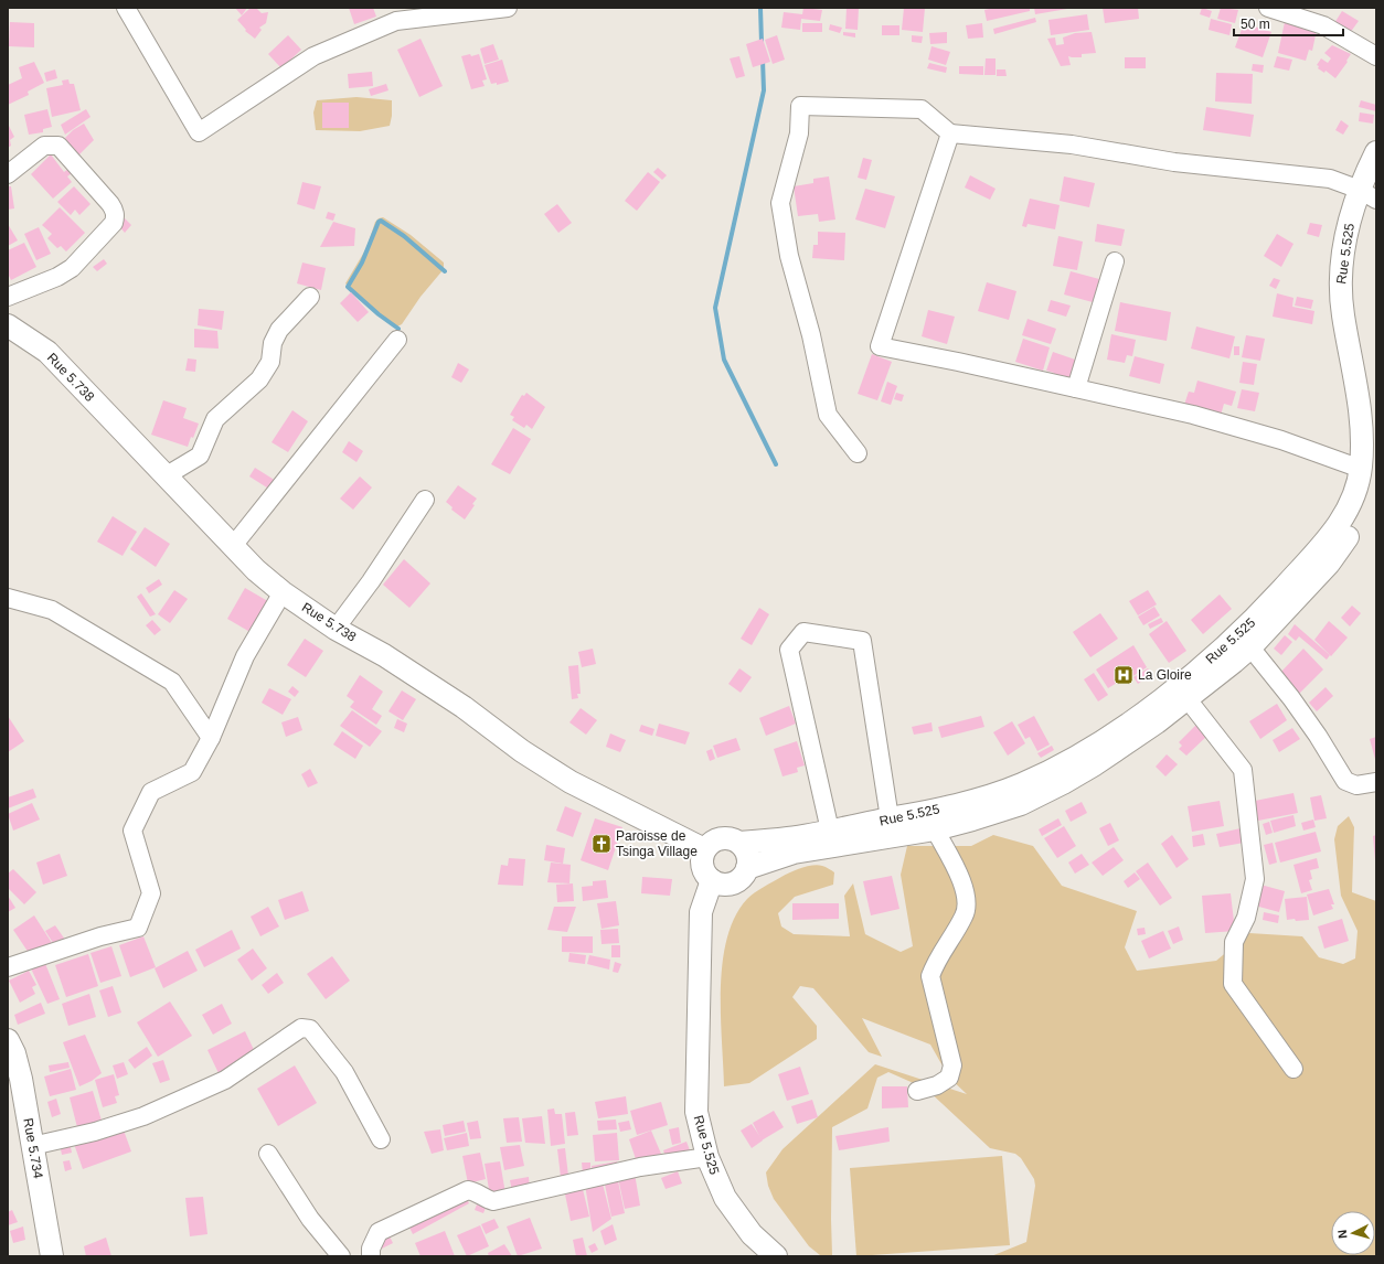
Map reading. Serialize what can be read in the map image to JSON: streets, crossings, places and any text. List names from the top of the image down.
{
  "streets": {
    "street": ["Rue 5.525", "Rue 5.738", "Rue 5.734"]
  },
  "crossings": [
    ["Rue 5.525", "Rue 5.738"]
  ],
  "places": {
    "hospital": ["La Gloire"],
    "church": ["Paroisse de Tsinga Village"]
  },
  "scale_bar": "50 m",
  "north": "left"
}
